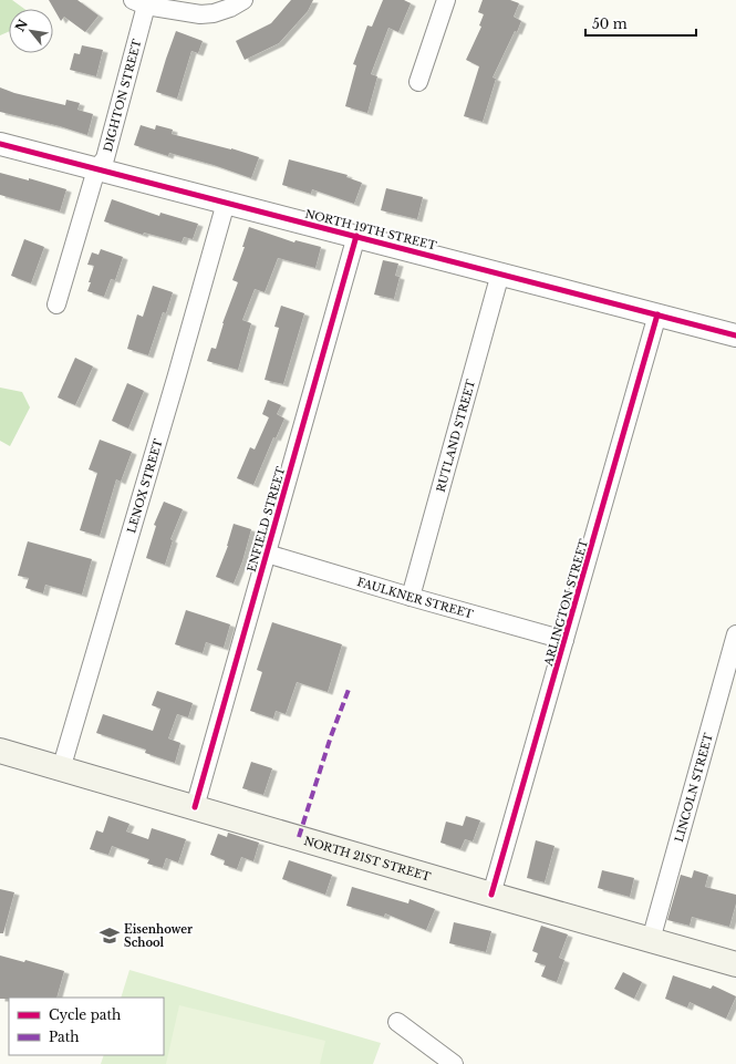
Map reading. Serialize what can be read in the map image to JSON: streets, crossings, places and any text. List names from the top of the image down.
{
  "streets": {
    "main road": ["NORTH 21ST STREET"],
    "street": [
      "DIGHTON STREET",
      "NORTH 19TH STREET",
      "RUTLAND STREET",
      "LENOX STREET",
      "ENFIELD STREET",
      "FAULKNER STREET",
      "ARLINGTON STREET",
      "LINCOLN STREET"
    ]
  },
  "crossings": [
    ["DIGHTON STREET", "NORTH 19TH STREET"],
    ["NORTH 19TH STREET", "RUTLAND STREET"],
    ["NORTH 19TH STREET", "LENOX STREET"],
    ["NORTH 19TH STREET", "ENFIELD STREET"],
    ["NORTH 19TH STREET", "ARLINGTON STREET"],
    ["RUTLAND STREET", "FAULKNER STREET"],
    ["LENOX STREET", "NORTH 21ST STREET"],
    ["ENFIELD STREET", "FAULKNER STREET"],
    ["ENFIELD STREET", "NORTH 21ST STREET"],
    ["FAULKNER STREET", "ARLINGTON STREET"],
    ["ARLINGTON STREET", "NORTH 21ST STREET"],
    ["LINCOLN STREET", "NORTH 21ST STREET"]
  ],
  "places": {
    "school or university": ["Eisenhower School"]
  },
  "legend": ["Cycle path", "Path"],
  "scale_bar": "50 m",
  "north": "top left"
}
